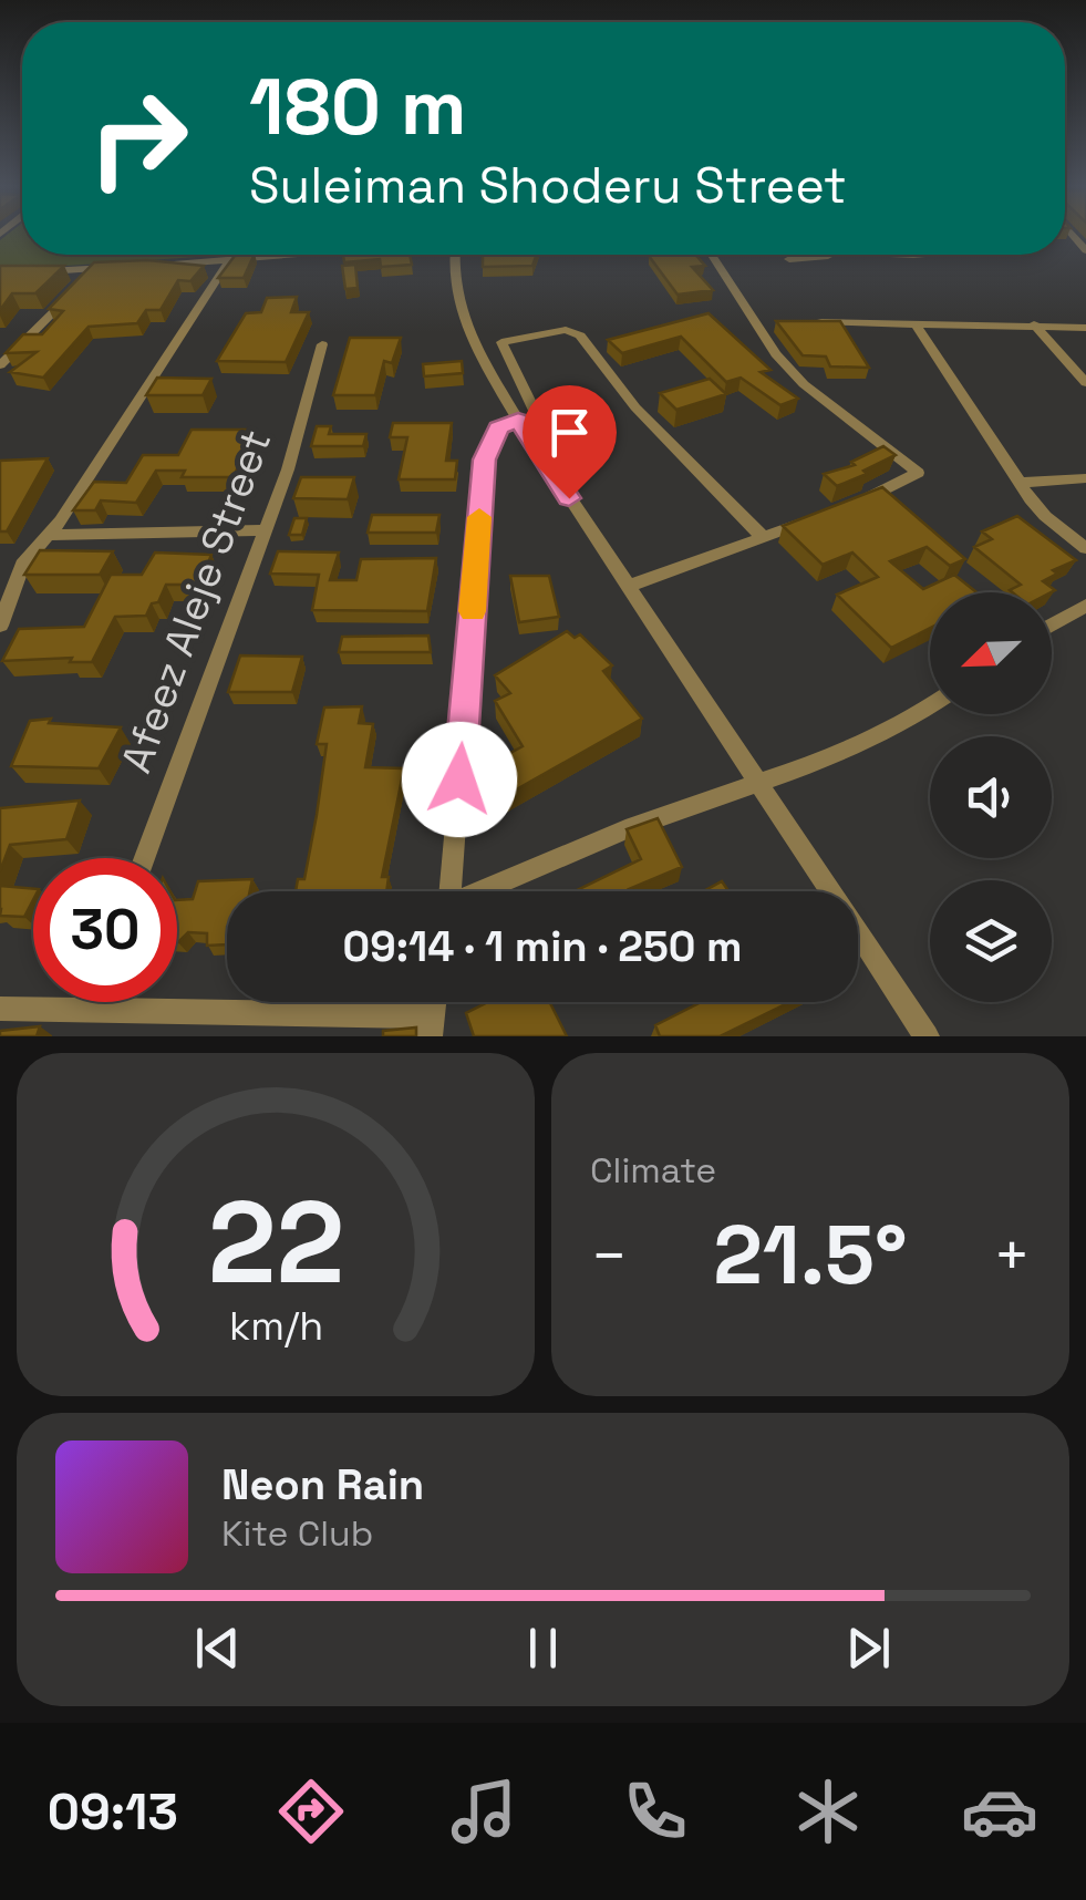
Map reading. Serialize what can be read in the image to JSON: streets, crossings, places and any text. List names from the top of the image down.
{
  "streets": {
    "street": ["Afeez Aleje Street"]
  },
  "north": "bottom left",
  "page": {
    "turn": ["180 m", "Suleiman Shoderu Street"],
    "limit": "30",
    "trip": "09:14 · 1 min · 250 m",
    "tile": "Climate",
    "heat": ["−", "21.5°", "+"],
    "song": ["Neon Rain", "Kite Club"],
    "tabs": "09:13",
    "gauge": ["22", "km/h"]
  }
}
